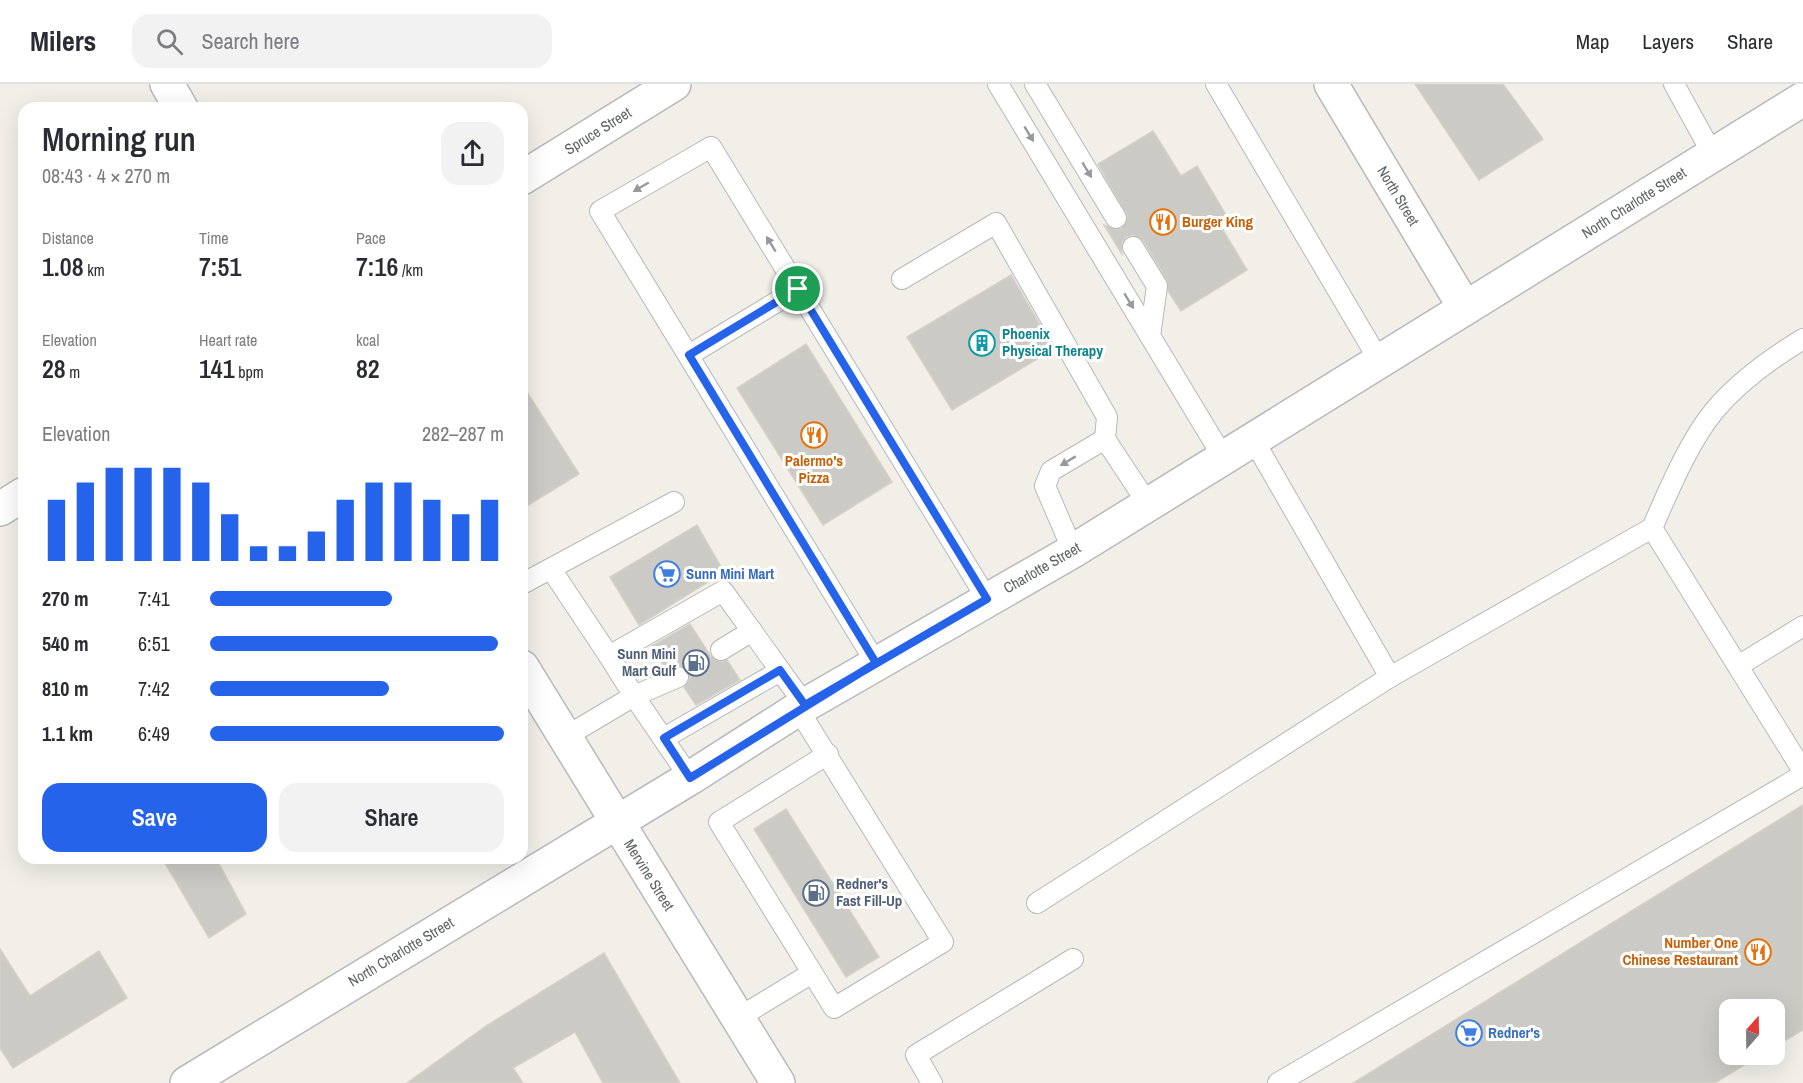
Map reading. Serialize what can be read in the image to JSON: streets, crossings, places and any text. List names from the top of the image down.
{
  "streets": {
    "main road": [
      "Spruce Street",
      "North Street",
      "North Charlotte Street",
      "Charlotte Street",
      "Mervine Street"
    ]
  },
  "crossings": [
    ["North Street", "North Charlotte Street"],
    ["North Street", "Charlotte Street"],
    ["North Charlotte Street", "Charlotte Street"],
    ["North Charlotte Street", "Mervine Street"],
    ["Charlotte Street", "Mervine Street"]
  ],
  "places": {
    "restaurant": ["Burger King", "Palermo's Pizza", "Number One Chinese Restaurant"],
    "building": ["Phoenix Physical Therapy"],
    "supermarket": ["Sunn Mini Mart", "Redner's"],
    "fuel station": ["Sunn Mini Mart Gulf", "Redner's Fast Fill-Up"]
  },
  "north": "top",
  "page": {
    "header": "Milers",
    "search": "Search here",
    "nav": ["Map", "Layers", "Share"],
    "heading": ["Morning run", "08:43 · 4 × 270 m"],
    "stats": [
      ["Distance", "1.08 km"],
      ["Time", "7:51"],
      ["Pace", "7:16 /km"],
      ["Elevation", "28 m"],
      ["Heart rate", "141 bpm"],
      ["kcal", "82"]
    ],
    "chart": ["Elevation", "282–287 m"],
    "list": [
      {
        "name": "270 m",
        "note": "7:41"
      },
      {
        "name": "540 m",
        "note": "6:51"
      },
      {
        "name": "810 m",
        "note": "7:42"
      },
      {
        "name": "1.1 km",
        "note": "6:49"
      }
    ],
    "buttons": ["Save", "Share"]
  }
}
